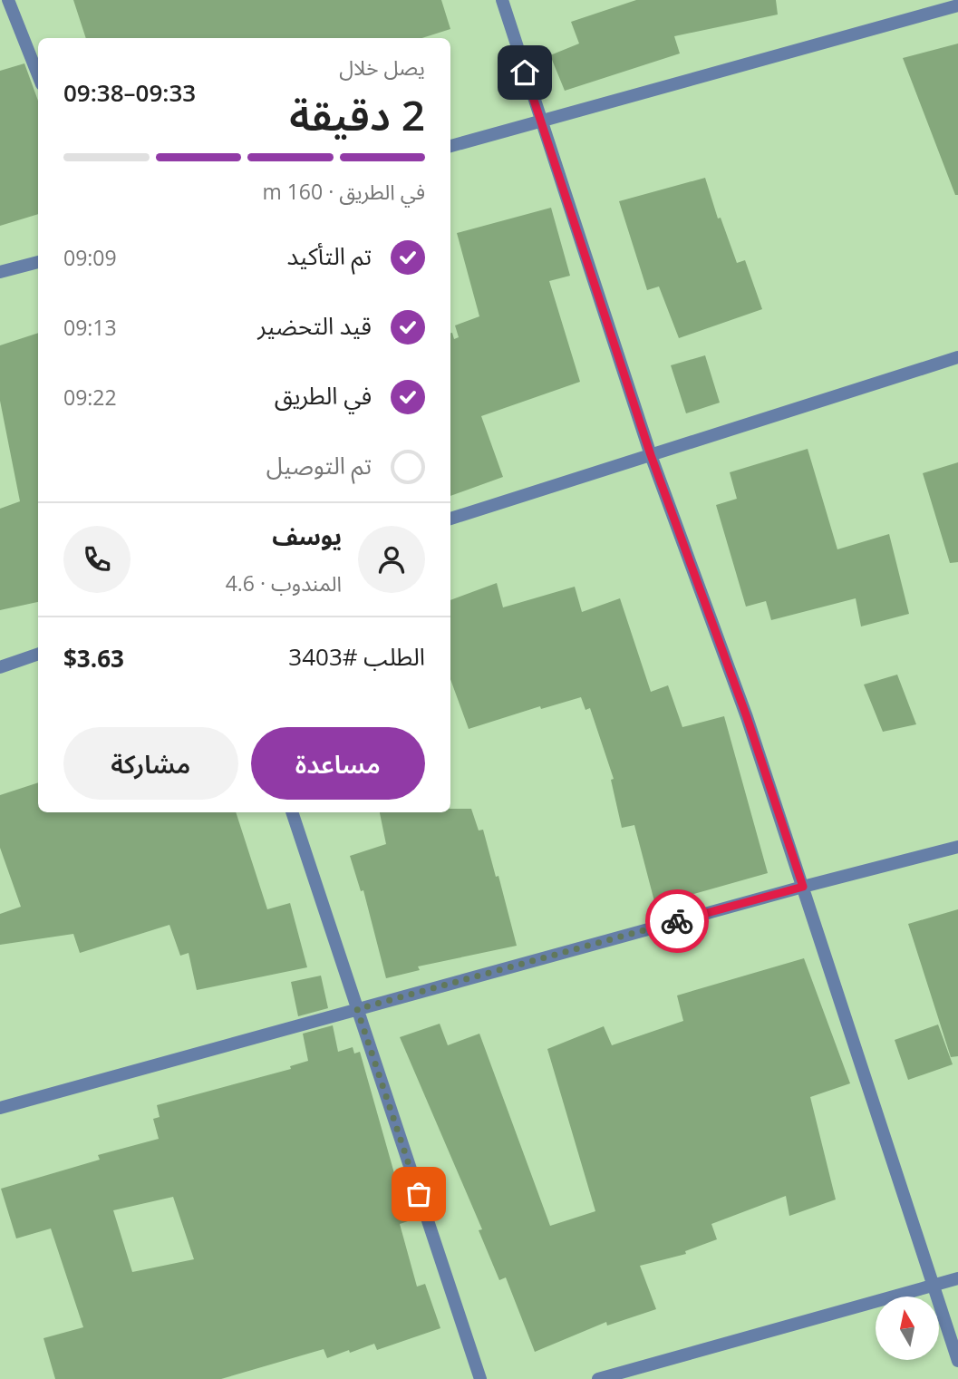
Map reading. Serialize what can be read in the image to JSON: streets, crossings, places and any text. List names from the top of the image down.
{
  "north": "top",
  "page": {
    "heading": ["2 دقيقة", "يصل خلال", "09:33–09:38"],
    "panel": [
      "يوسف",
      "المندوب · 4.6",
      "الطلب #3403",
      "$3.63"
    ],
    "bar": "في الطريق · 160 m",
    "list": [
      ["تم التأكيد", "09:09"],
      ["قيد التحضير", "09:13"],
      ["في الطريق", "09:22"],
      "تم التوصيل"
    ],
    "buttons": ["مساعدة", "مشاركة"]
  }
}
